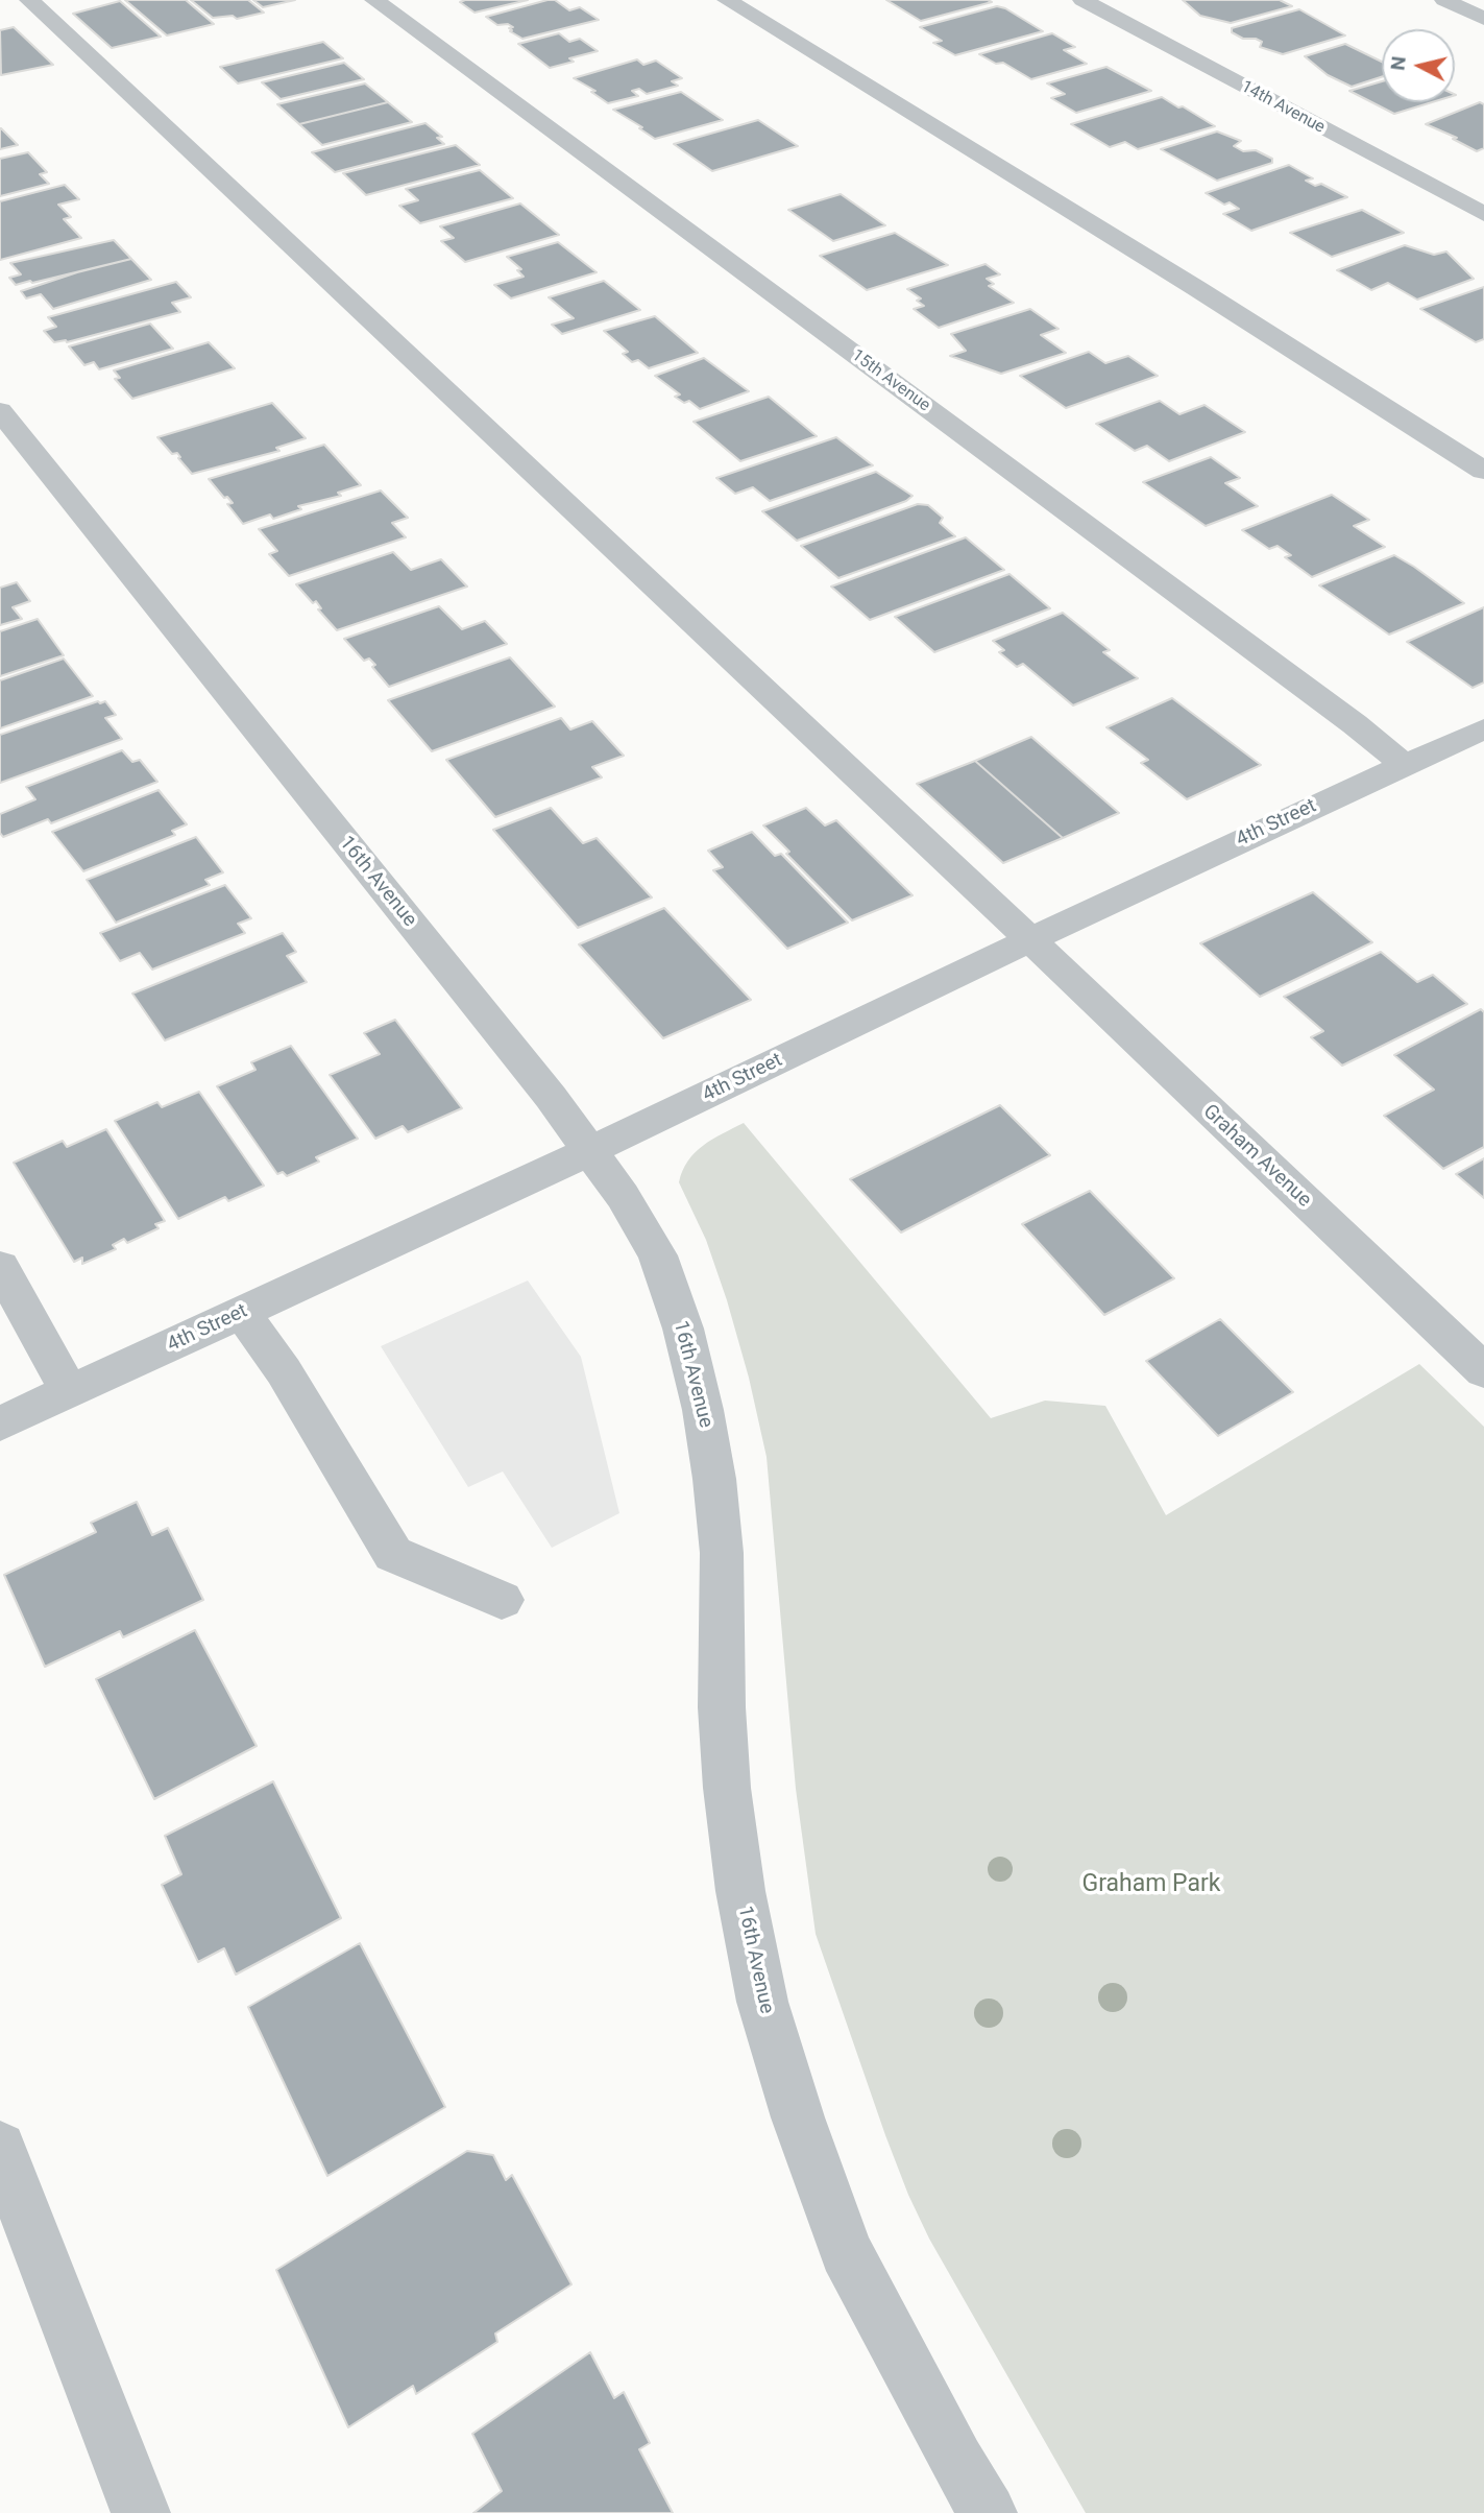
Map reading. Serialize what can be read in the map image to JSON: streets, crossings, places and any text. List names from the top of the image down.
{
  "streets": {
    "street": [
      "14th Avenue",
      "15th Avenue",
      "4th Street",
      "16th Avenue",
      "Graham Avenue"
    ]
  },
  "crossings": [
    ["15th Avenue", "4th Street"],
    ["4th Street", "16th Avenue"],
    ["4th Street", "Graham Avenue"]
  ],
  "parks": ["Graham Park"],
  "north": "left"
}
